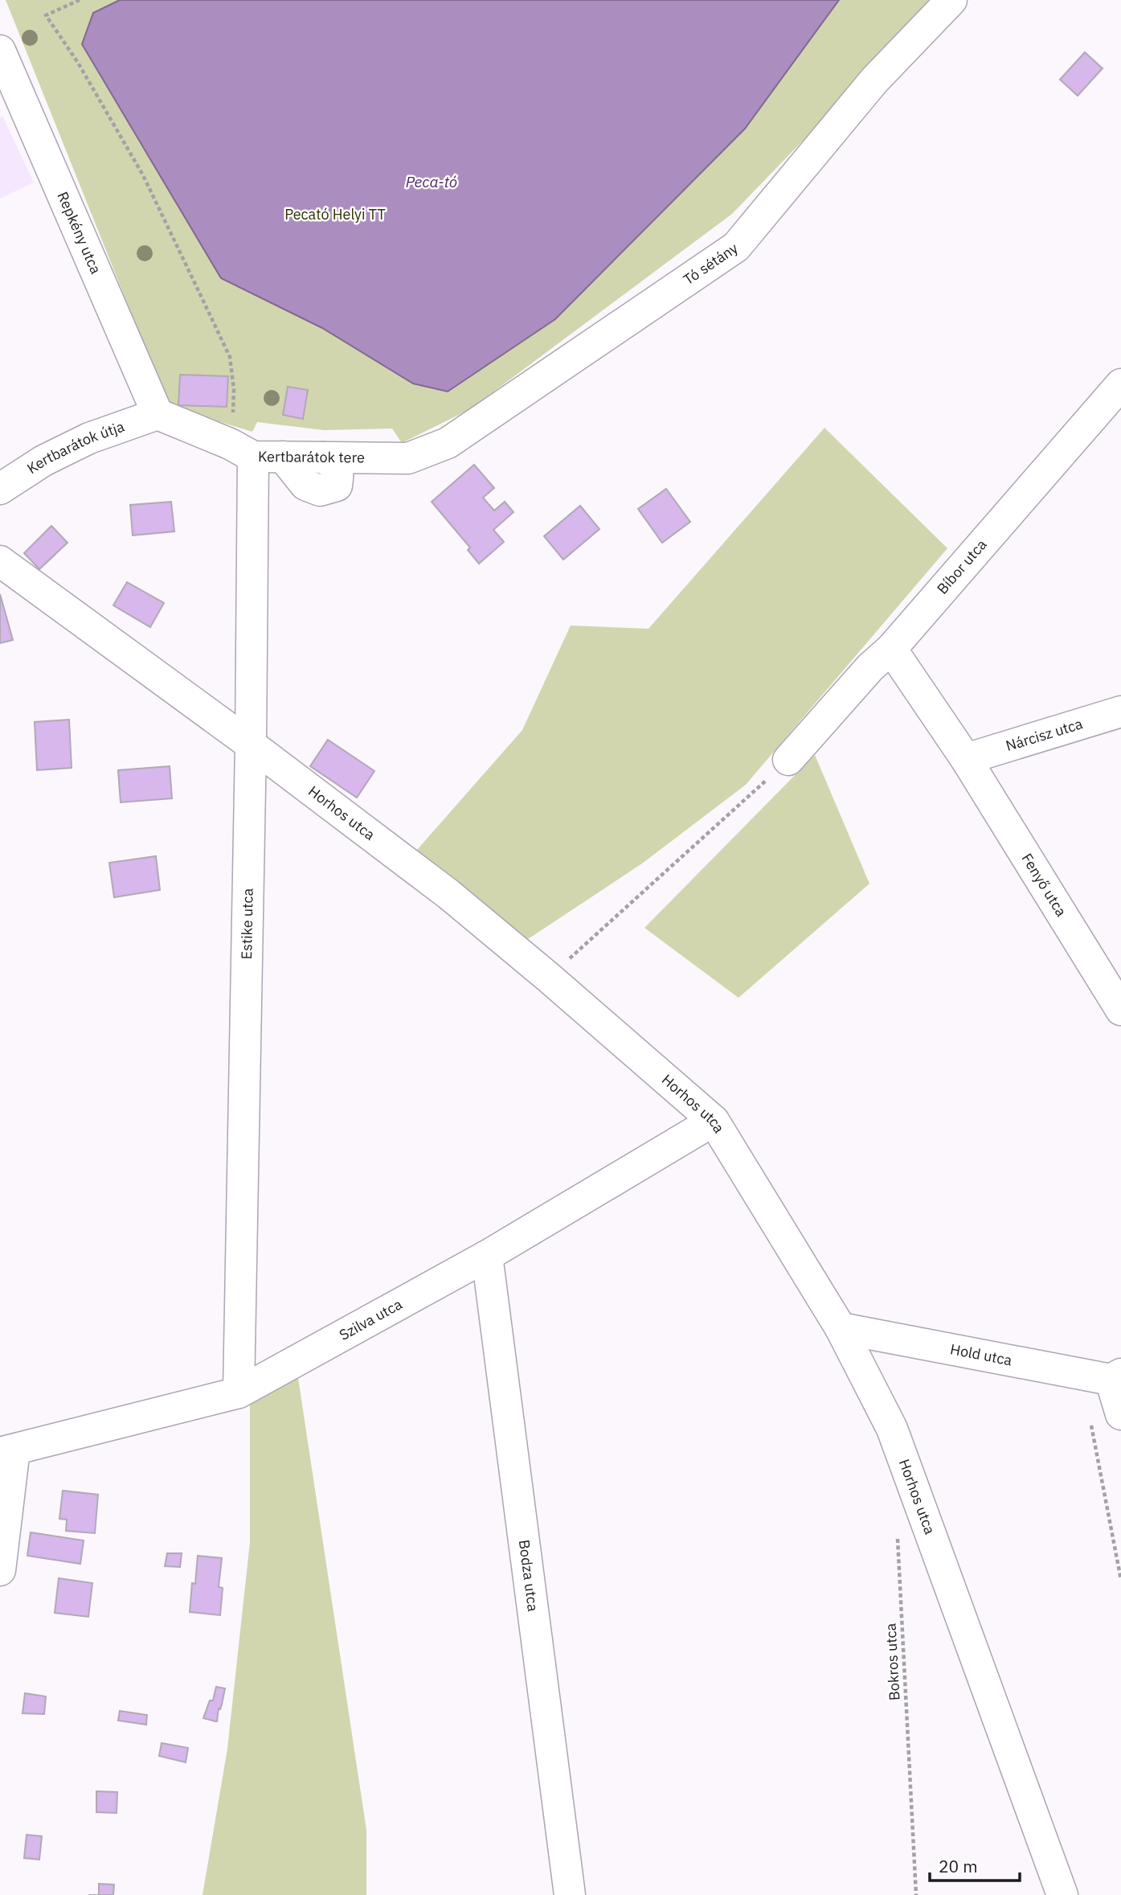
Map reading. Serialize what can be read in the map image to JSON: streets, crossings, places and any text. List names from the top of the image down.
{
  "streets": {
    "street": [
      "Repkény utca",
      "Tó sétány",
      "Kertbarátok útja",
      "Kertbarátok tere",
      "Bíbor utca",
      "Nárcisz utca",
      "Horhos utca",
      "Fenyő utca",
      "Estike utca",
      "Szilva utca",
      "Hold utca",
      "Bodza utca"
    ],
    "path": ["Bokros utca"]
  },
  "crossings": [
    ["Repkény utca", "Kertbarátok útja"],
    ["Repkény utca", "Kertbarátok tere"],
    ["Tó sétány", "Kertbarátok tere"],
    ["Kertbarátok útja", "Kertbarátok tere"],
    ["Kertbarátok tere", "Estike utca"],
    ["Nárcisz utca", "Fenyő utca"],
    ["Horhos utca", "Estike utca"],
    ["Horhos utca", "Szilva utca"],
    ["Horhos utca", "Hold utca"],
    ["Estike utca", "Szilva utca"],
    ["Szilva utca", "Bodza utca"]
  ],
  "water": ["Peca-tó"],
  "parks": ["Pecató Helyi TT"],
  "scale_bar": "20 m"
}
